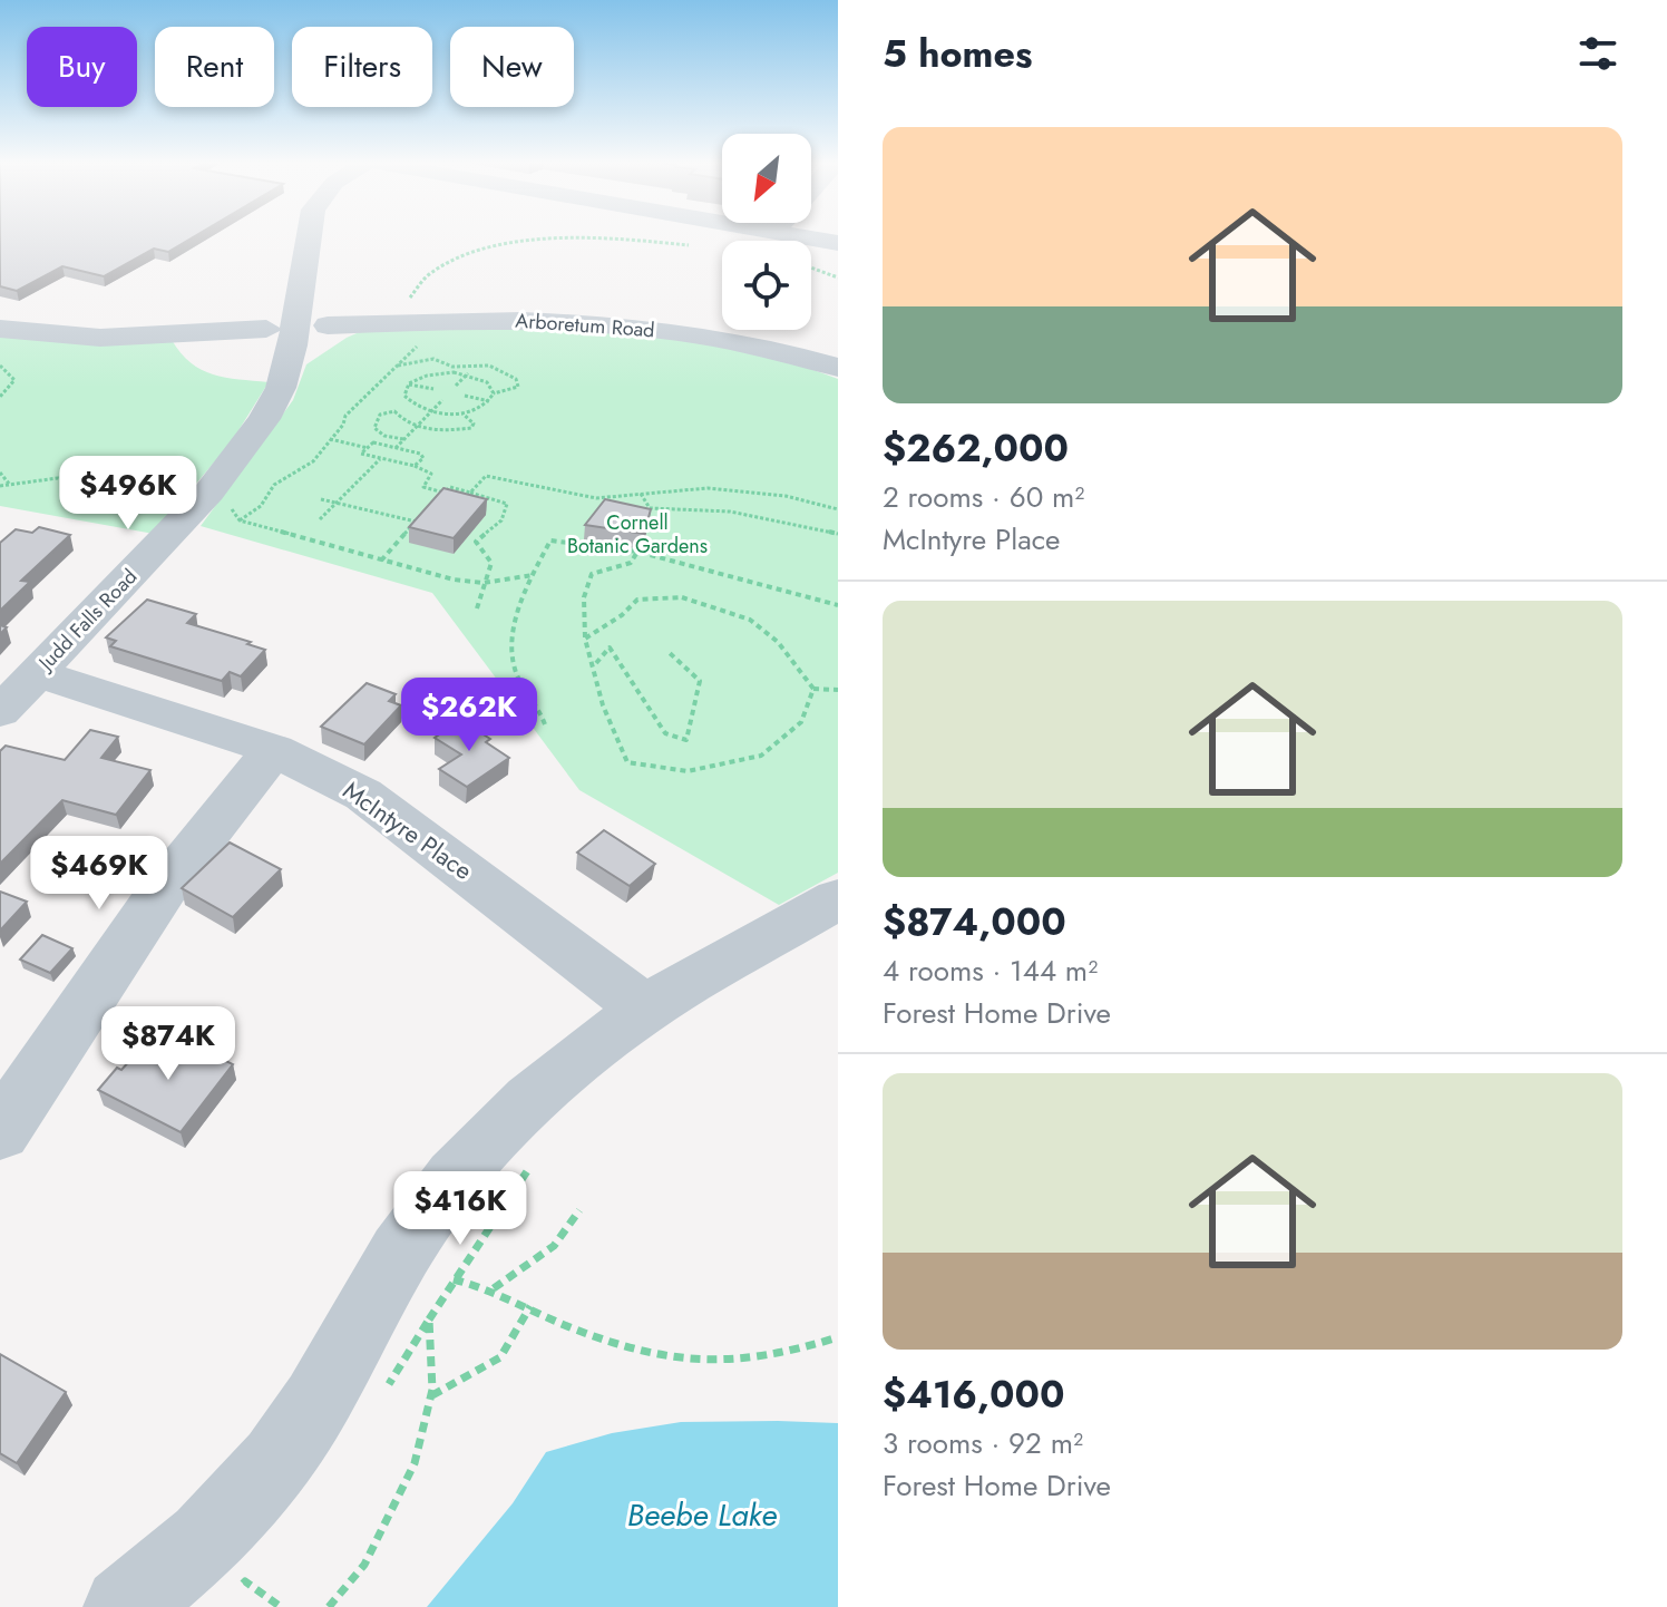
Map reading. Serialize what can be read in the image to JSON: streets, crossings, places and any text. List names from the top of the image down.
{
  "streets": {
    "street": ["Arboretum Road", "Judd Falls Road", "McIntyre Place"]
  },
  "crossings": [
    ["Judd Falls Road", "McIntyre Place"]
  ],
  "water": ["Beebe Lake"],
  "parks": ["Cornell Botanic Gardens"],
  "north": "bottom left",
  "page": {
    "heading": "5 homes",
    "chip": [
      "Buy",
      "Rent",
      "Filters",
      "New"
    ],
    "list": [
      {
        "name": "$262,000",
        "note": "2 rooms · 60 m² · McIntyre Place"
      },
      {
        "name": "$874,000",
        "note": "4 rooms · 144 m² · Forest Home Drive"
      },
      {
        "name": "$416,000",
        "note": "3 rooms · 92 m² · Forest Home Drive"
      }
    ],
    "price": [
      "$496K",
      "$262K",
      "$469K",
      "$874K",
      "$416K"
    ]
  }
}
